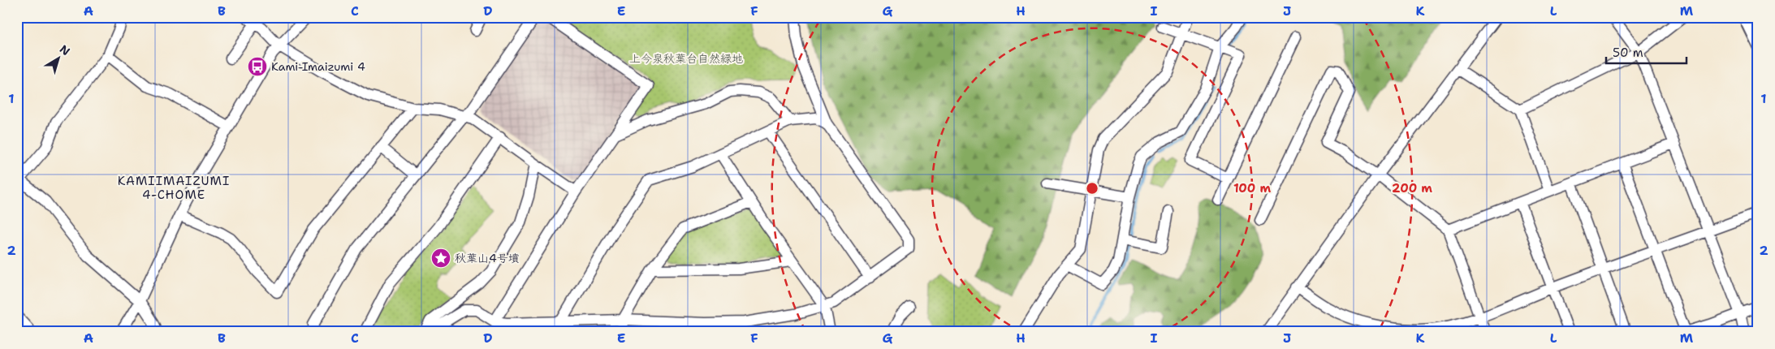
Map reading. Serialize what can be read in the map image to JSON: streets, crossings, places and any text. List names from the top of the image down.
{
  "districts": ["KAMIIMAIZUMI 4-CHOME"],
  "parks": ["上今泉秋葉台自然緑地"],
  "places": {
    "bus stop": ["Kami-Imaizumi 4"],
    "place": ["秋葉山4号墳"]
  },
  "scale_bar": "50 m",
  "north": "top right",
  "grid": {
    "columns": [
      "A",
      "B",
      "C",
      "D",
      "E",
      "F",
      "G",
      "H",
      "I",
      "J",
      "K",
      "L",
      "M"
    ],
    "rows": ["1", "2"]
  },
  "rings": ["100 m", "200 m"]
}
